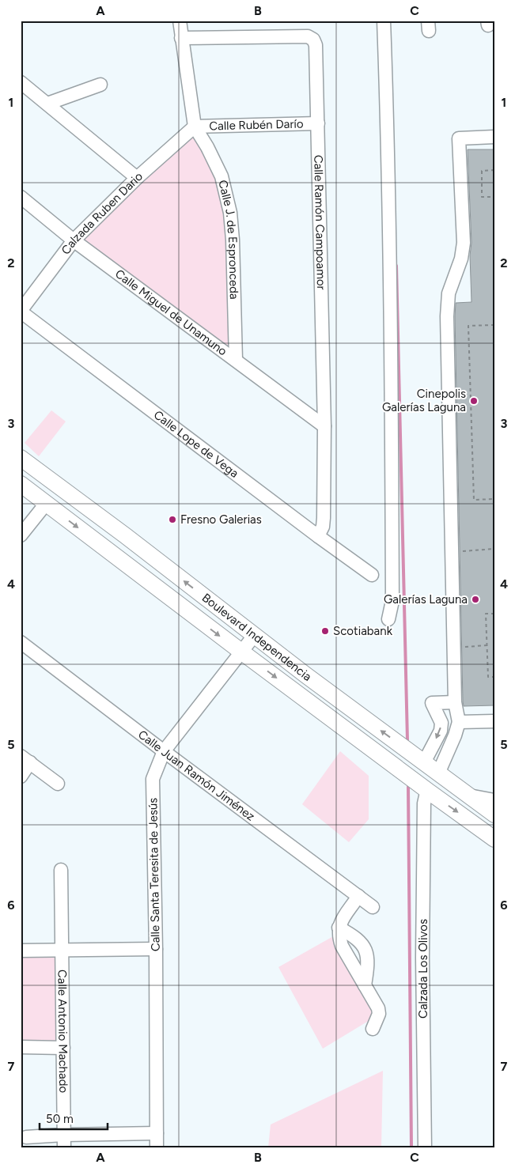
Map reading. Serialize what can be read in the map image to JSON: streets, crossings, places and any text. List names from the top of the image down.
{
  "streets": {
    "main road": ["Boulevard Independencia"],
    "street": [
      "Calle Rubén Darío",
      "Calzada Ruben Dario",
      "Calle Ramón Campoamor",
      "Calle J. de Espronceda",
      "Calle Miguel de Unamuno",
      "Calle Lope de Vega",
      "Calle Juan Ramón Jiménez",
      "Calle Santa Teresita de Jesús",
      "Calzada Los Olivos",
      "Calle Antonio Machado"
    ]
  },
  "crossings": [
    ["Calle Rubén Darío", "Calzada Ruben Dario"],
    ["Calle Rubén Darío", "Calle Ramón Campoamor"],
    ["Calle Rubén Darío", "Calle J. de Espronceda"],
    ["Calzada Ruben Dario", "Calle J. de Espronceda"],
    ["Calzada Ruben Dario", "Calle Miguel de Unamuno"],
    ["Calzada Ruben Dario", "Calle Lope de Vega"],
    ["Calle Ramón Campoamor", "Calle Miguel de Unamuno"],
    ["Calle Ramón Campoamor", "Calle Lope de Vega"],
    ["Calle J. de Espronceda", "Calle Miguel de Unamuno"],
    ["Boulevard Independencia", "Calle Santa Teresita de Jesús"],
    ["Boulevard Independencia", "Calzada Los Olivos"],
    ["Calle Juan Ramón Jiménez", "Calle Santa Teresita de Jesús"]
  ],
  "places": [
    "Cinepolis Galerías Laguna",
    "Fresno Galerias",
    "Galerías Laguna",
    "Scotiabank"
  ],
  "scale_bar": "50 m",
  "grid": {
    "columns": ["A", "B", "C"],
    "rows": [
      "1",
      "2",
      "3",
      "4",
      "5",
      "6",
      "7"
    ]
  }
}
